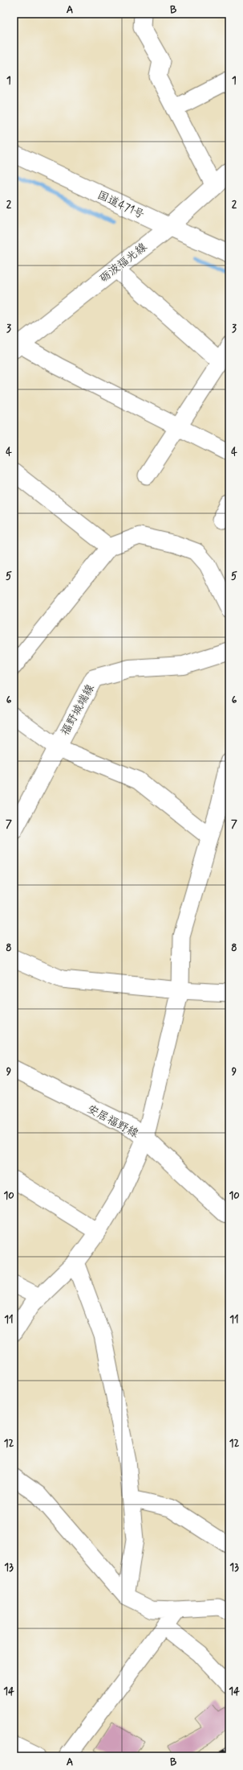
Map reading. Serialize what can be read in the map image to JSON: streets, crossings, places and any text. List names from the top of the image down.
{
  "streets": {
    "main road": [
      "国道471号",
      "砺波福光線",
      "福野城端線",
      "安居福野線"
    ]
  },
  "crossings": [
    ["国道471号", "砺波福光線"]
  ],
  "grid": {
    "columns": ["A", "B"],
    "rows": [
      "1",
      "2",
      "3",
      "4",
      "5",
      "6",
      "7",
      "8",
      "9",
      "10",
      "11",
      "12",
      "13",
      "14"
    ]
  }
}
